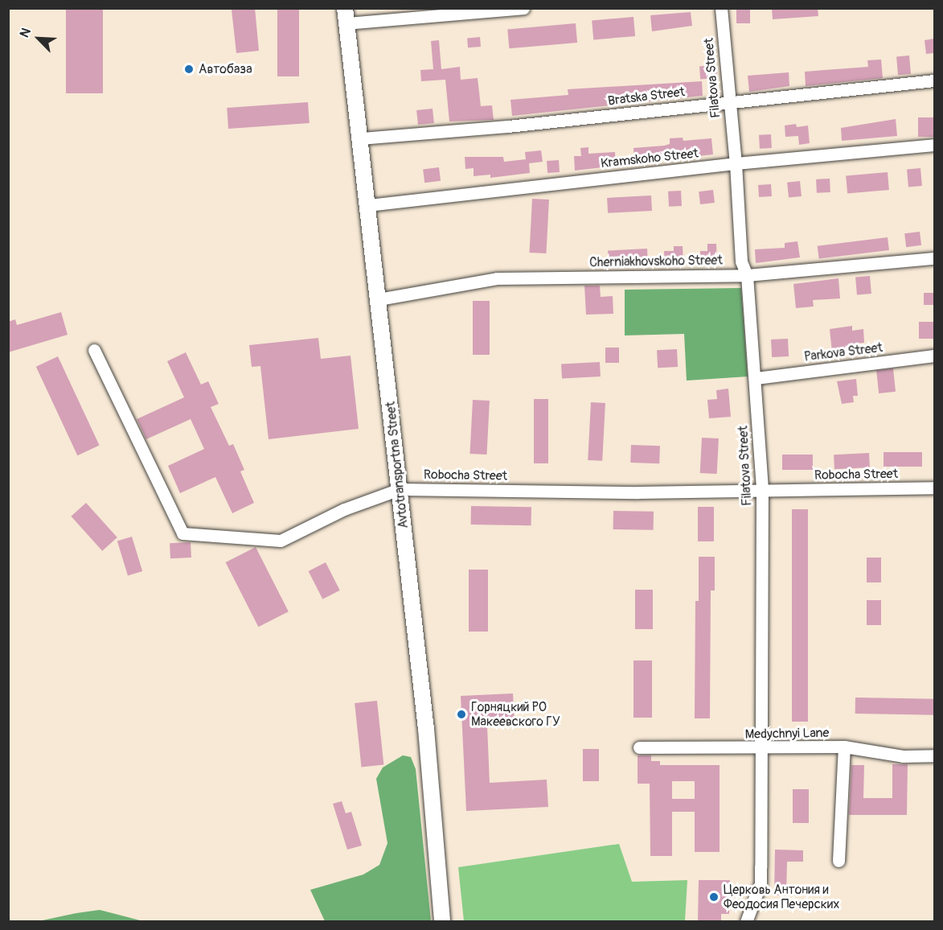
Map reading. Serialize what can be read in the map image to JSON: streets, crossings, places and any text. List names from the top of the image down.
{
  "streets": {
    "main road": ["Avtotransportna Street"],
    "street": [
      "Filatova Street",
      "Bratska Street",
      "Kramskoho Street",
      "Cherniakhovskoho Street",
      "Parkova Street",
      "Robocha Street",
      "Medychnyi Lane"
    ]
  },
  "crossings": [
    ["Filatova Street", "Bratska Street"],
    ["Filatova Street", "Kramskoho Street"],
    ["Filatova Street", "Cherniakhovskoho Street"],
    ["Filatova Street", "Parkova Street"],
    ["Filatova Street", "Robocha Street"],
    ["Filatova Street", "Medychnyi Lane"],
    ["Bratska Street", "Avtotransportna Street"],
    ["Kramskoho Street", "Avtotransportna Street"],
    ["Cherniakhovskoho Street", "Avtotransportna Street"],
    ["Avtotransportna Street", "Robocha Street"]
  ],
  "places": ["Автобаза", "Горняцкий РО Макеевского ГУ", "Церковь Антония и Феодосия Печерских"],
  "north": "top left"
}
